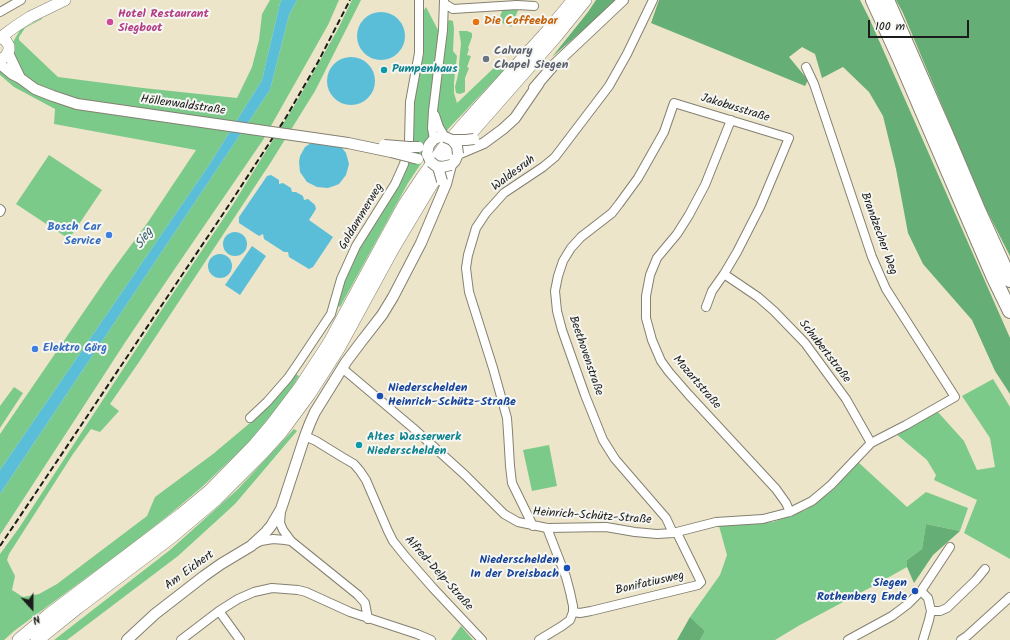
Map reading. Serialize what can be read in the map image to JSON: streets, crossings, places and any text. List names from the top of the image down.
{
  "streets": {
    "street": [
      "Höllenwaldstraße",
      "Jakobusstraße",
      "Waldesruh",
      "Goldammerweg",
      "Brandzecher Weg",
      "Schubertstraße",
      "Beethovenstraße",
      "Mozartstraße",
      "Heinrich-Schütz-Straße",
      "Am Eichert",
      "Alfred-Delp-Straße",
      "Bonifatiusweg"
    ]
  },
  "crossings": [
    ["Jakobusstraße", "Schubertstraße"],
    ["Jakobusstraße", "Beethovenstraße"],
    ["Jakobusstraße", "Mozartstraße"],
    ["Waldesruh", "Heinrich-Schütz-Straße"],
    ["Brandzecher Weg", "Heinrich-Schütz-Straße"],
    ["Schubertstraße", "Heinrich-Schütz-Straße"],
    ["Beethovenstraße", "Heinrich-Schütz-Straße"],
    ["Beethovenstraße", "Bonifatiusweg"],
    ["Mozartstraße", "Heinrich-Schütz-Straße"],
    ["Heinrich-Schütz-Straße", "Am Eichert"],
    ["Heinrich-Schütz-Straße", "Bonifatiusweg"],
    ["Am Eichert", "Alfred-Delp-Straße"]
  ],
  "water": ["Sieg"],
  "places": [
    "Hotel Restaurant Siegboot",
    "Die Coffeebar",
    "Calvary Chapel Siegen",
    "Pumpenhaus",
    "Bosch Car Service",
    "Elektro Görg",
    "Niederschelden Heinrich-Schütz-Straße",
    "Altes Wasserwerk Niederschelden",
    "Niederschelden In der Dreisbach",
    "Siegen Rothenberg Ende"
  ],
  "scale_bar": "100 m",
  "north": "bottom"
}
